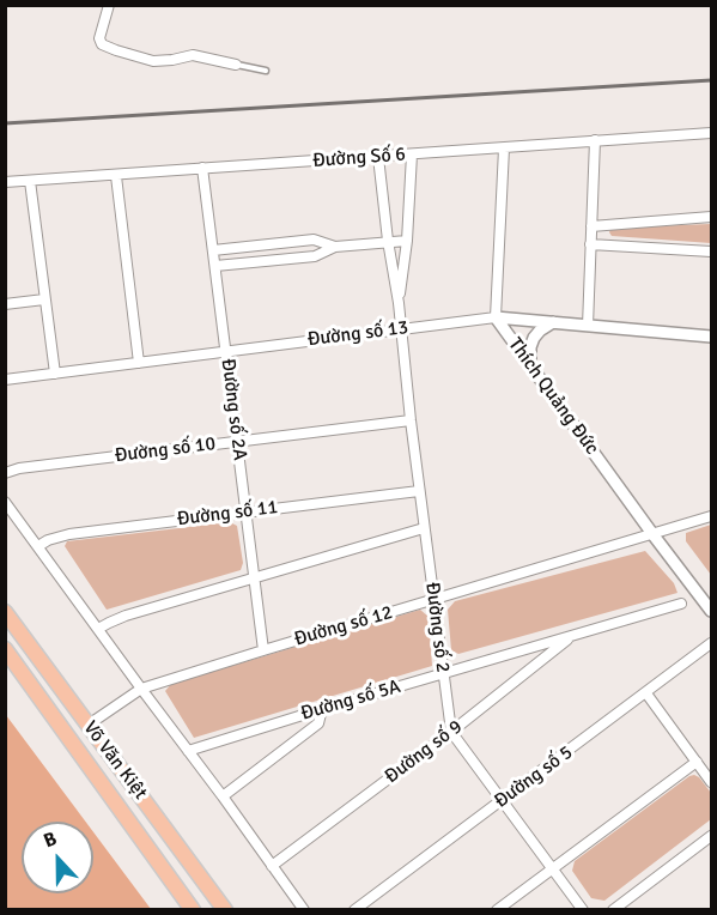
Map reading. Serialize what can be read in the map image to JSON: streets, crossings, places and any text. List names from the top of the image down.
{
  "streets": {
    "main road": ["Võ Văn Kiệt"],
    "street": [
      "Đường Số 6",
      "Đường số 13",
      "Thích Quảng Đức",
      "Đường số 2A",
      "Đường số 10",
      "Đường số 11",
      "Đường số 12",
      "Đường số 2",
      "Đường số 5A",
      "Đường số 9",
      "Đường số 5"
    ]
  },
  "crossings": [
    ["Đường Số 6", "Thích Quảng Đức"],
    ["Đường Số 6", "Đường số 2A"],
    ["Đường Số 6", "Đường số 2"],
    ["Đường số 13", "Thích Quảng Đức"],
    ["Đường số 13", "Đường số 2A"],
    ["Đường số 13", "Đường số 2"],
    ["Thích Quảng Đức", "Đường số 12"],
    ["Đường số 2A", "Đường số 10"],
    ["Đường số 2A", "Đường số 11"],
    ["Đường số 2A", "Đường số 12"],
    ["Đường số 10", "Đường số 2"],
    ["Đường số 11", "Đường số 2"],
    ["Đường số 12", "Đường số 2"],
    ["Đường số 12", "Võ Văn Kiệt"],
    ["Đường số 2", "Đường số 5A"],
    ["Đường số 2", "Đường số 9"],
    ["Đường số 2", "Đường số 5"],
    ["Đường số 5A", "Đường số 9"]
  ],
  "north": "top"
}
